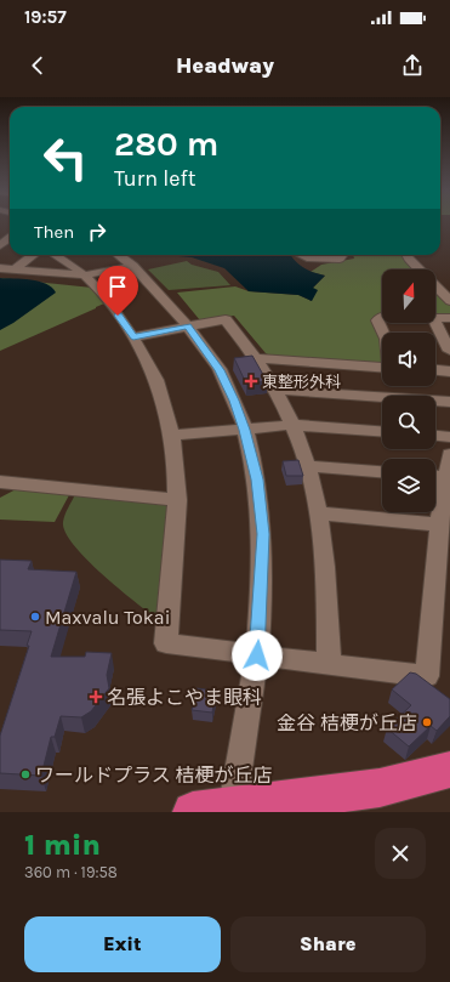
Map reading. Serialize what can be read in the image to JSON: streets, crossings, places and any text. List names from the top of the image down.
{
  "places": {
    "health": ["東整形外科", "名張よこやま眼科"],
    "other": ["Maxvalu Tokai", "金谷 桔梗が丘店", "ワールドプラス 桔梗が丘店"]
  },
  "north": "top",
  "page": {
    "status": "19:57",
    "header": "Headway",
    "turn": ["280 m", "Turn left"],
    "then": "Then",
    "heading": ["1 min", "360 m · 19:58"],
    "buttons": ["Exit", "Share"]
  }
}
